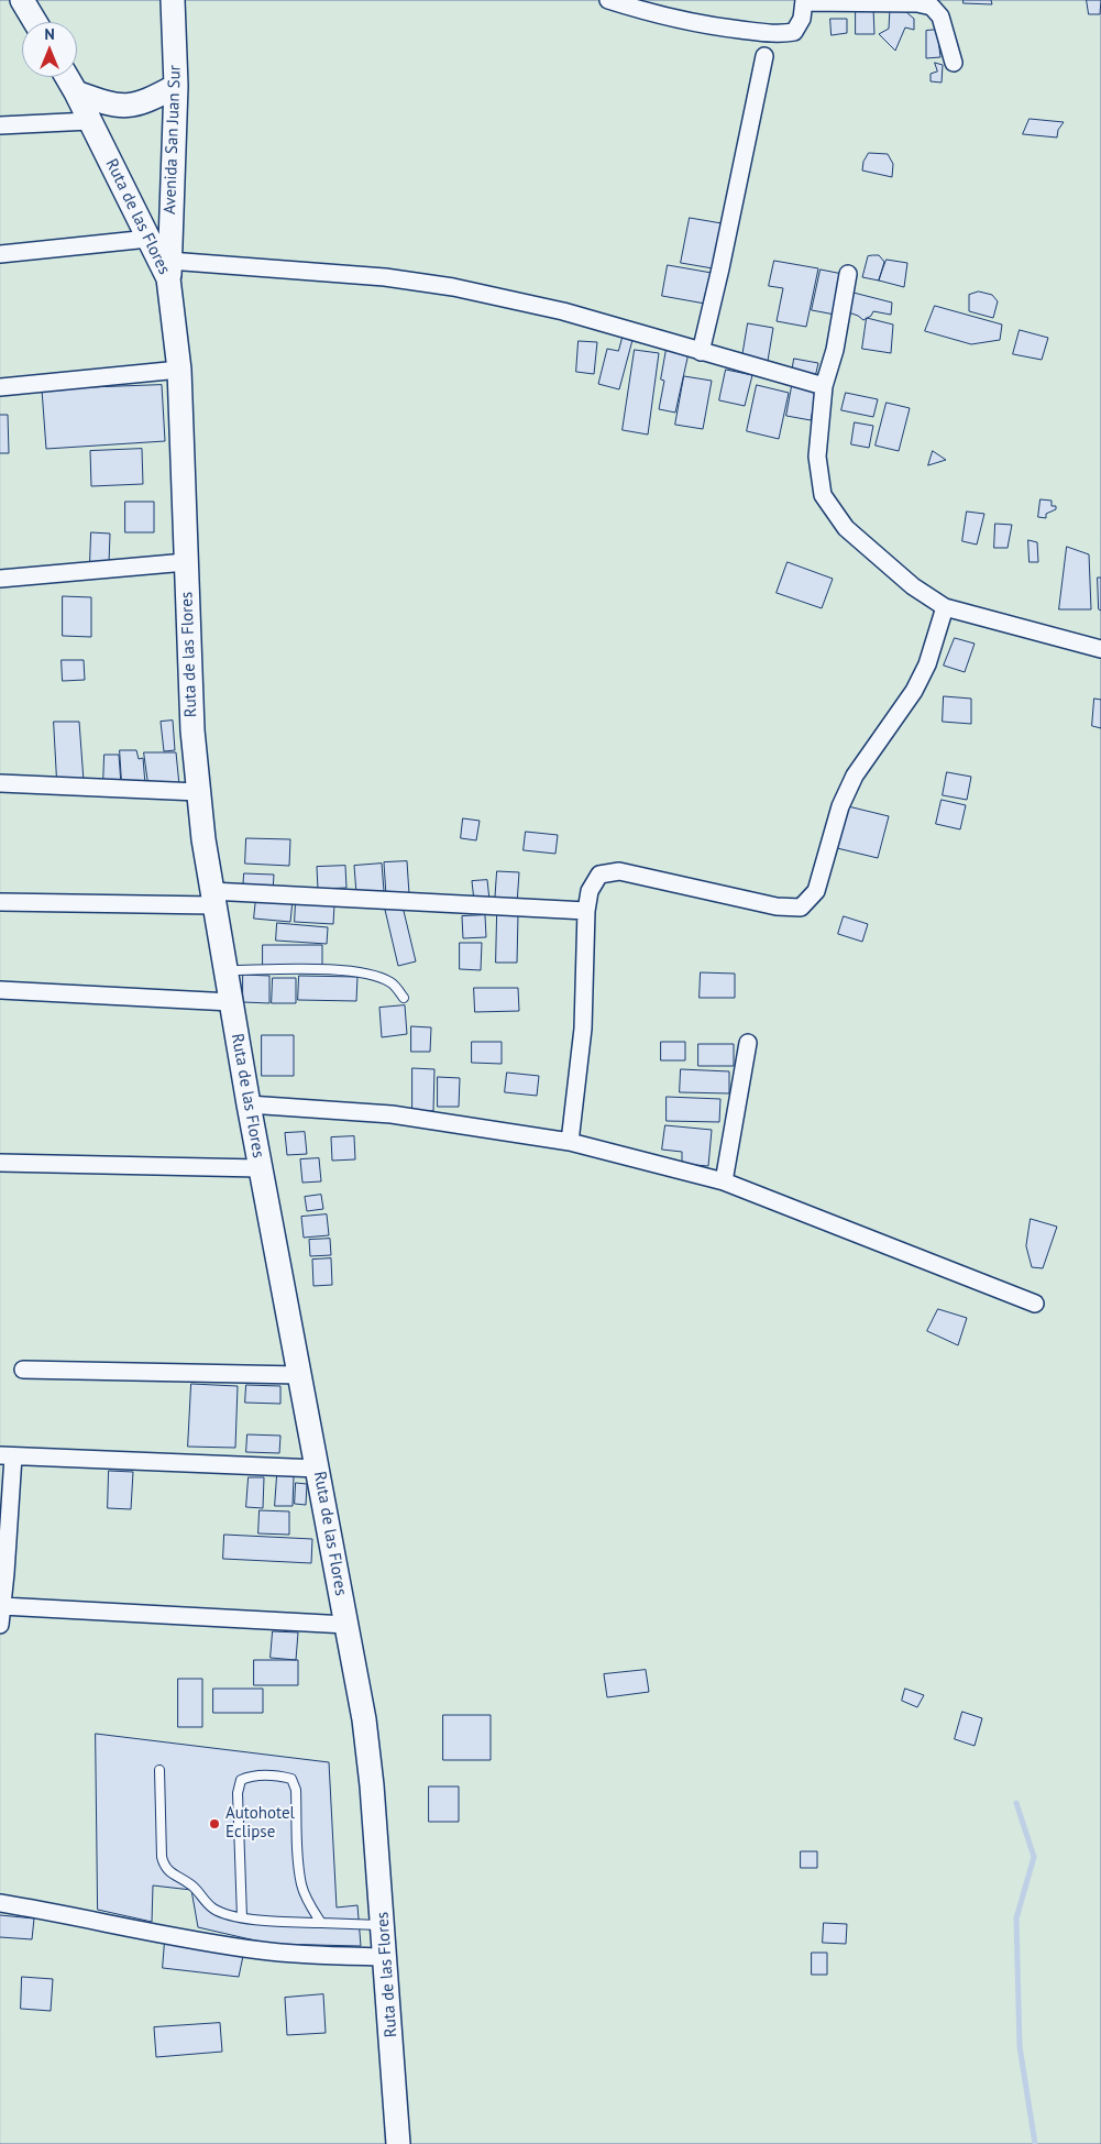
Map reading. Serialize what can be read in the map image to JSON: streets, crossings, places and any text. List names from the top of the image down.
{
  "streets": {
    "main road": ["Avenida San Juan Sur", "Ruta de las Flores"]
  },
  "crossings": [
    ["Avenida San Juan Sur", "Ruta de las Flores"]
  ],
  "places": ["Autohotel Eclipse"],
  "north": "top"
}
